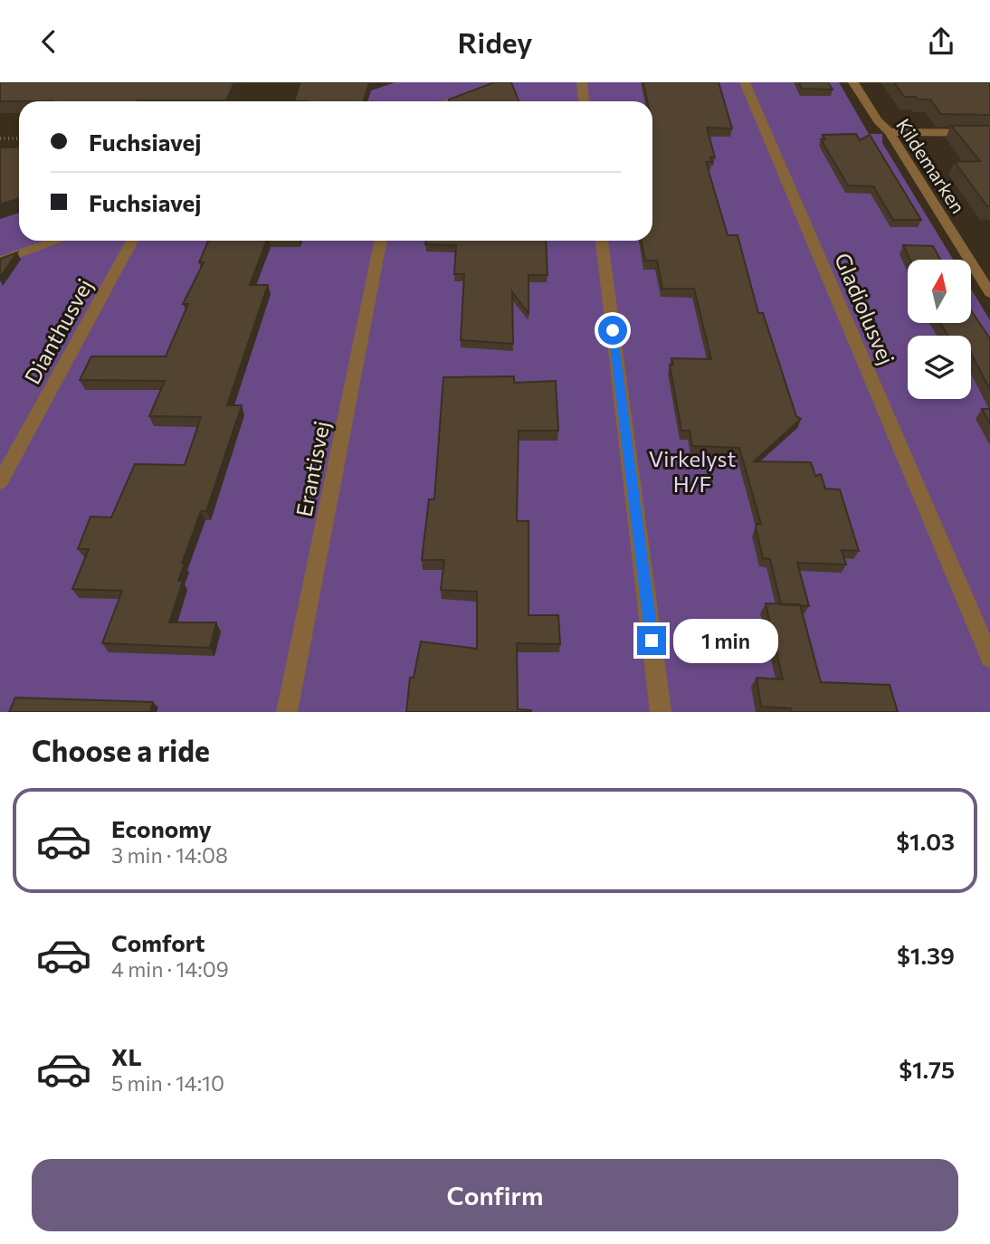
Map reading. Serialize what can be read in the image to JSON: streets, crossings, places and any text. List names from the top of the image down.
{
  "streets": {
    "street": [
      "Kildemarken",
      "Gladiolusvej",
      "Dianthusvej",
      "Erantisvej"
    ]
  },
  "parks": ["Virkelyst H/F"],
  "north": "top",
  "page": {
    "header": "Ridey",
    "banner": ["Fuchsiavej", "Fuchsiavej"],
    "bubble": "1 min",
    "heading": "Choose a ride",
    "list": [
      {
        "name": "Economy",
        "note": "3 min · 14:08",
        "value": "$1.03"
      },
      {
        "name": "Comfort",
        "note": "4 min · 14:09",
        "value": "$1.39"
      },
      {
        "name": "XL",
        "note": "5 min · 14:10",
        "value": "$1.75"
      }
    ],
    "buttons": "Confirm"
  }
}
